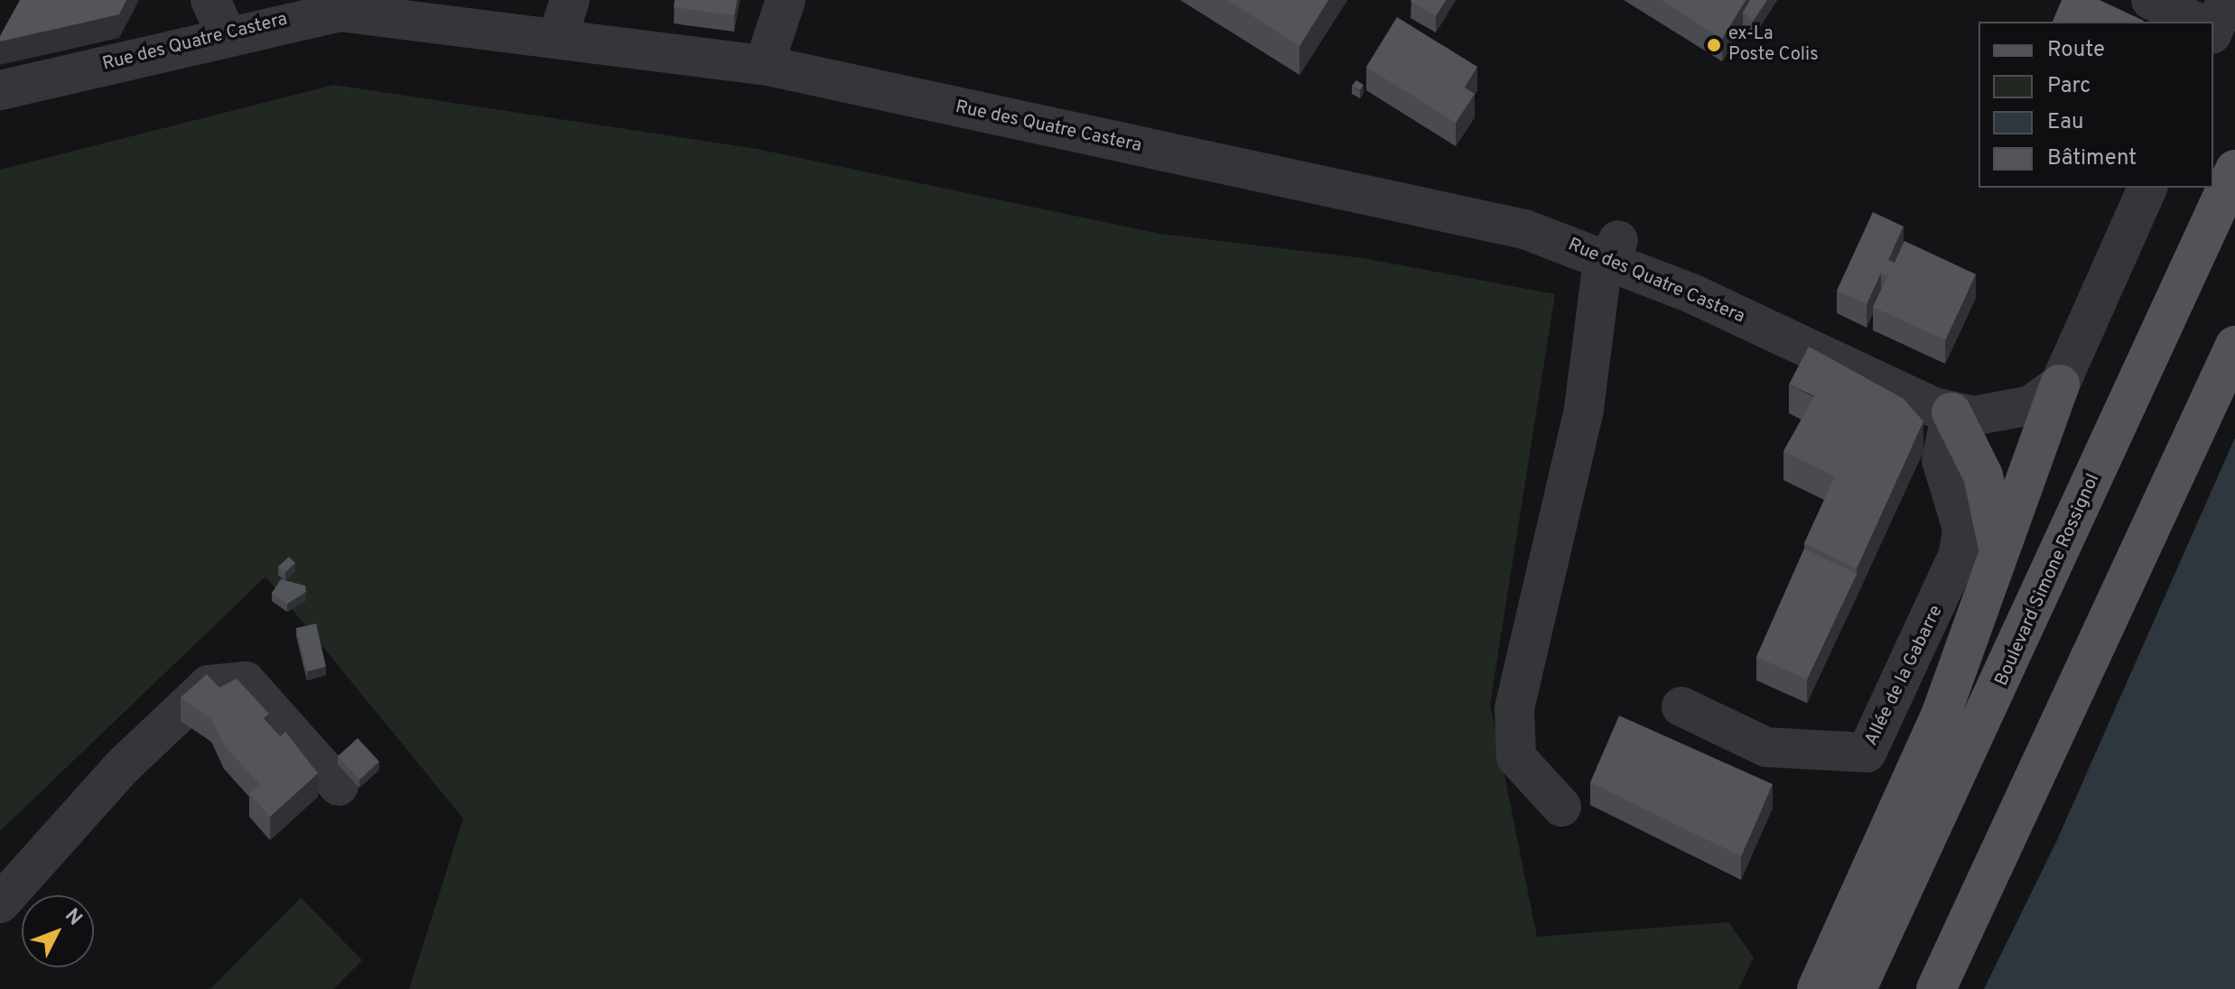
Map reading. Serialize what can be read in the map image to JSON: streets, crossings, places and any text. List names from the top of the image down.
{
  "streets": {
    "main road": ["Boulevard Simone Rossignol"],
    "street": ["Rue des Quatre Castera", "Allée de la Gabarre"]
  },
  "crossings": [
    ["Rue des Quatre Castera", "Allée de la Gabarre"]
  ],
  "places": ["ex-La Poste Colis"],
  "legend": [
    "Route",
    "Parc",
    "Eau",
    "Bâtiment"
  ],
  "north": "top right"
}
